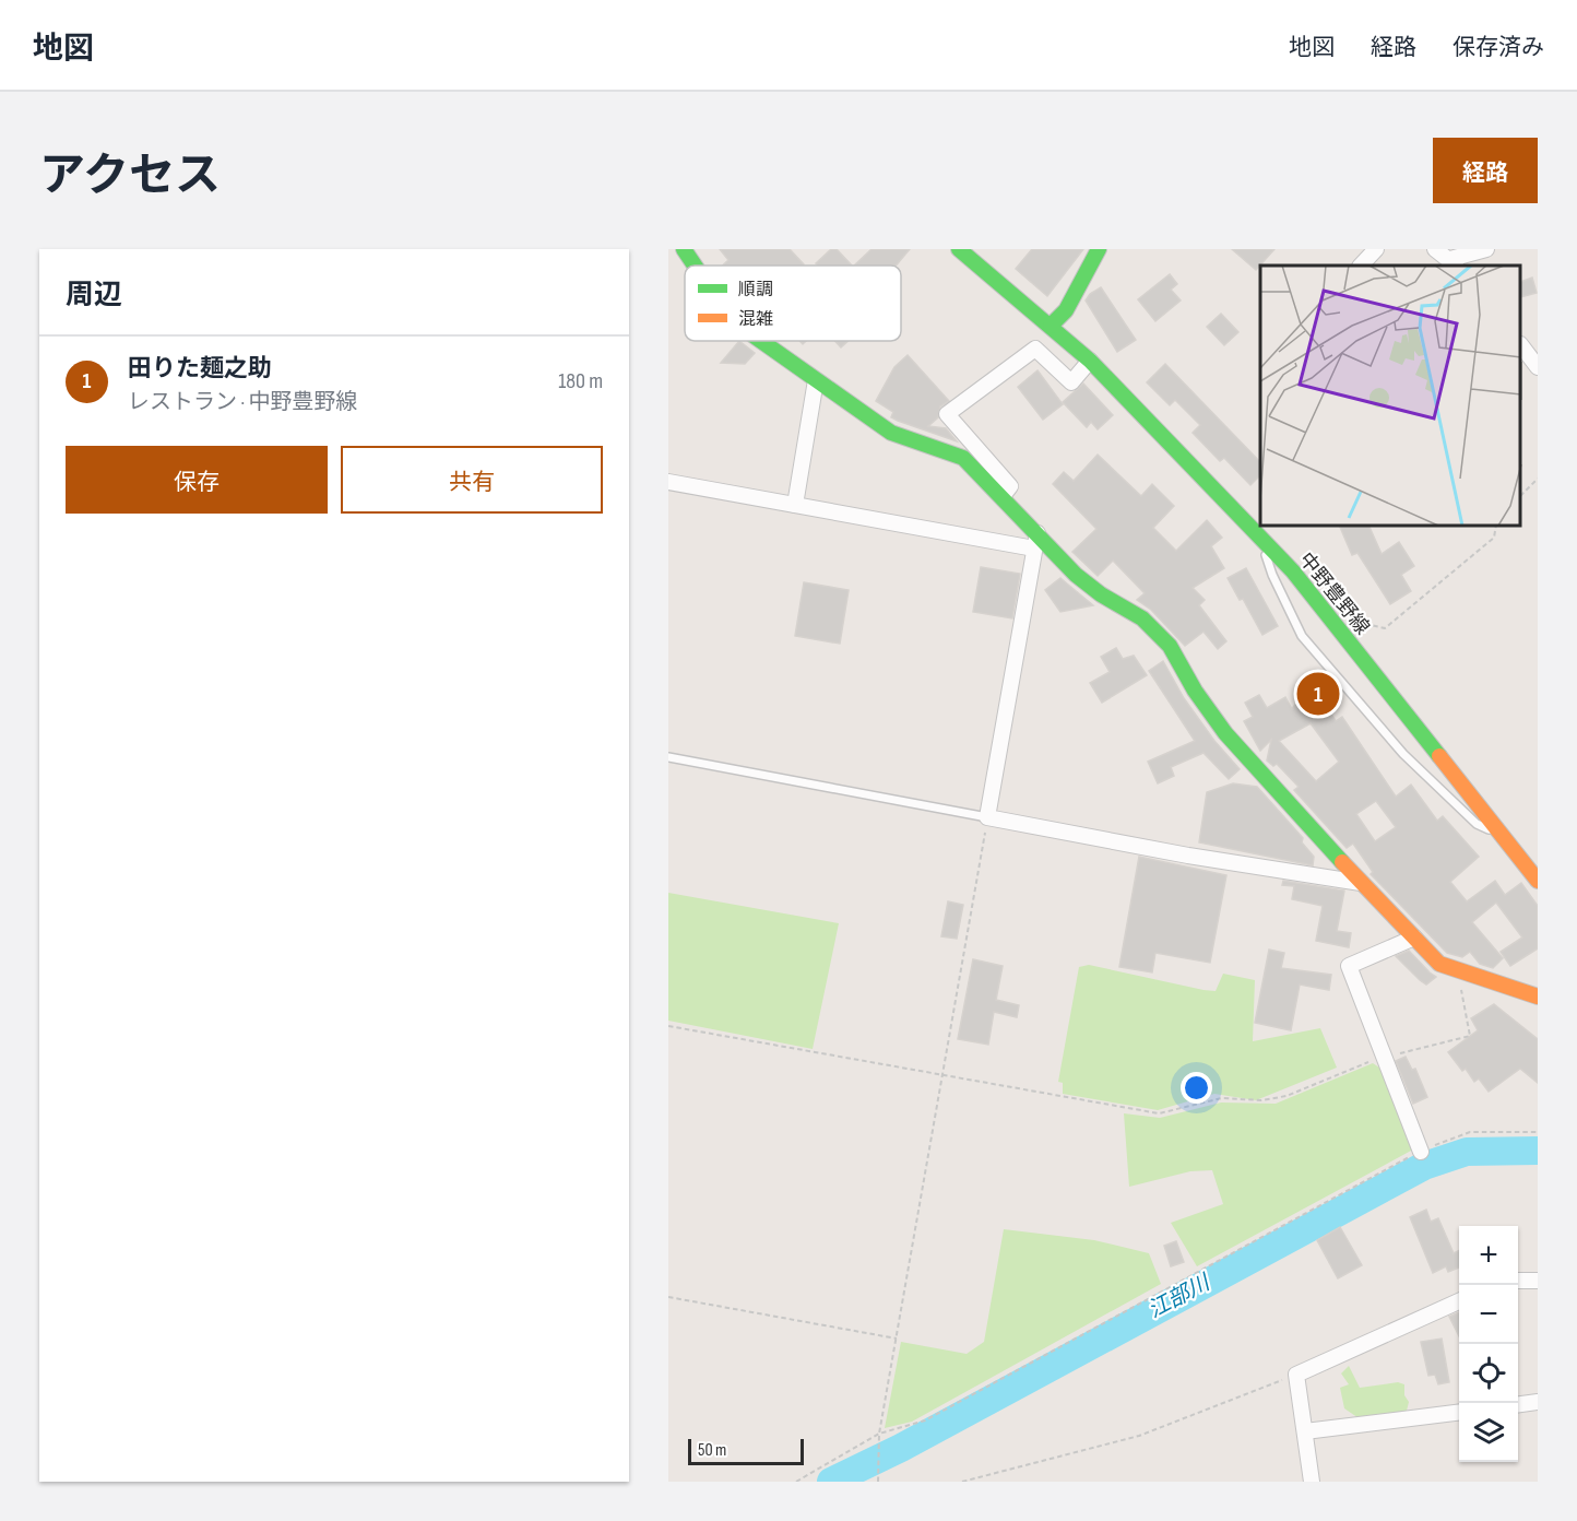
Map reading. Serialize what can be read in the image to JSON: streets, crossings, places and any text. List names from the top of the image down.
{
  "streets": {
    "street": ["中野豊野線"]
  },
  "water": ["江部川"],
  "legend": ["順調", "混雑"],
  "scale_bar": "50 m",
  "page": {
    "header": "地図",
    "nav": ["地図", "経路", "保存済み"],
    "title": "アクセス",
    "buttons": [
      "経路",
      ["保存", "共有"]
    ],
    "heading": "周辺",
    "list": [
      {
        "mark": "1",
        "name": "田りた麺之助",
        "note": "レストラン · 中野豊野線",
        "value": "180 m"
      }
    ],
    "pins": "1",
    "map_buttons": ["+", "−"],
    "scale": "50 m"
  }
}
